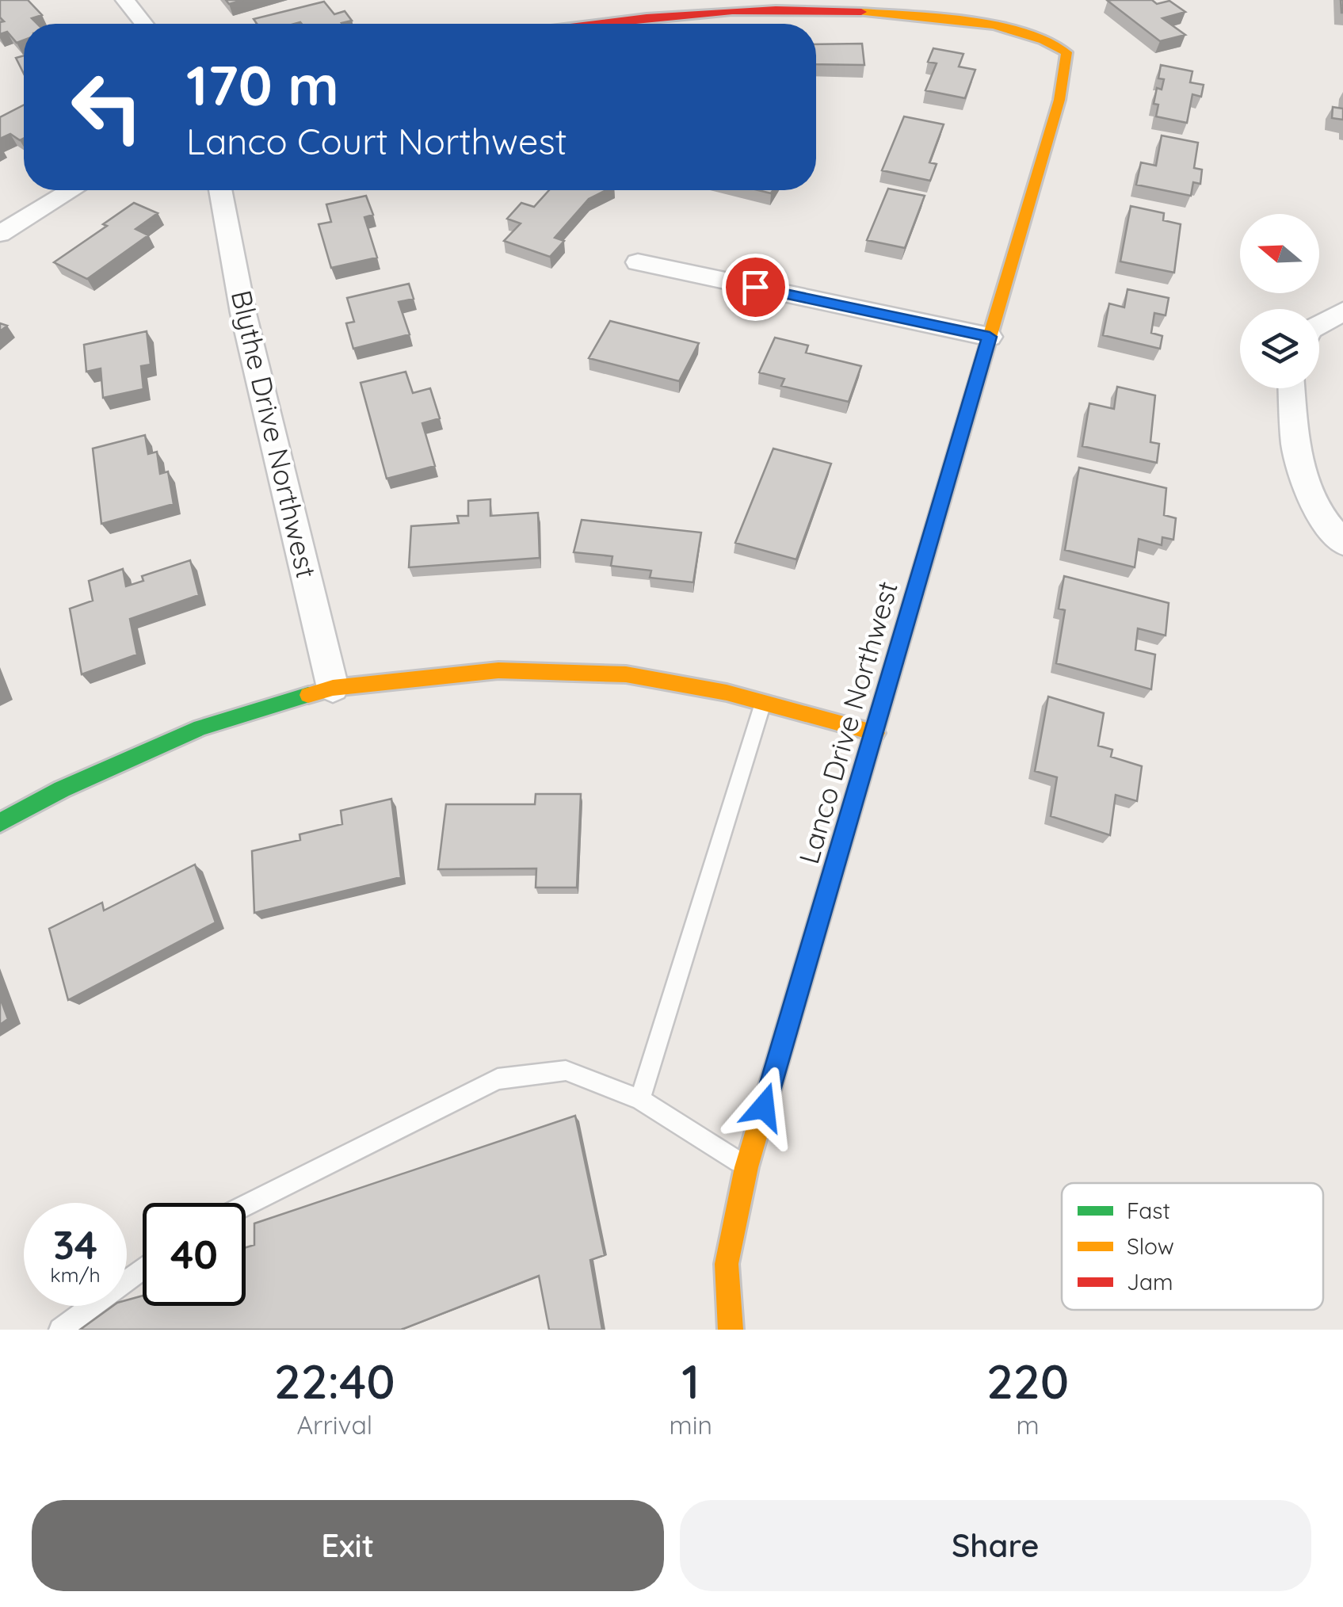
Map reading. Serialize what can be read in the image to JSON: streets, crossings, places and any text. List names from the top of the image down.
{
  "streets": {
    "street": ["Blythe Drive Northwest", "Lanco Drive Northwest"]
  },
  "legend": ["Fast", "Slow", "Jam"],
  "north": "left",
  "page": {
    "turn": ["170 m", "Lanco Court Northwest"],
    "speed": "34 km/h",
    "limit": "40",
    "eta": [
      "22:40",
      "Arrival",
      "1",
      "min",
      "220",
      "m"
    ],
    "buttons": ["Exit", "Share"]
  }
}
